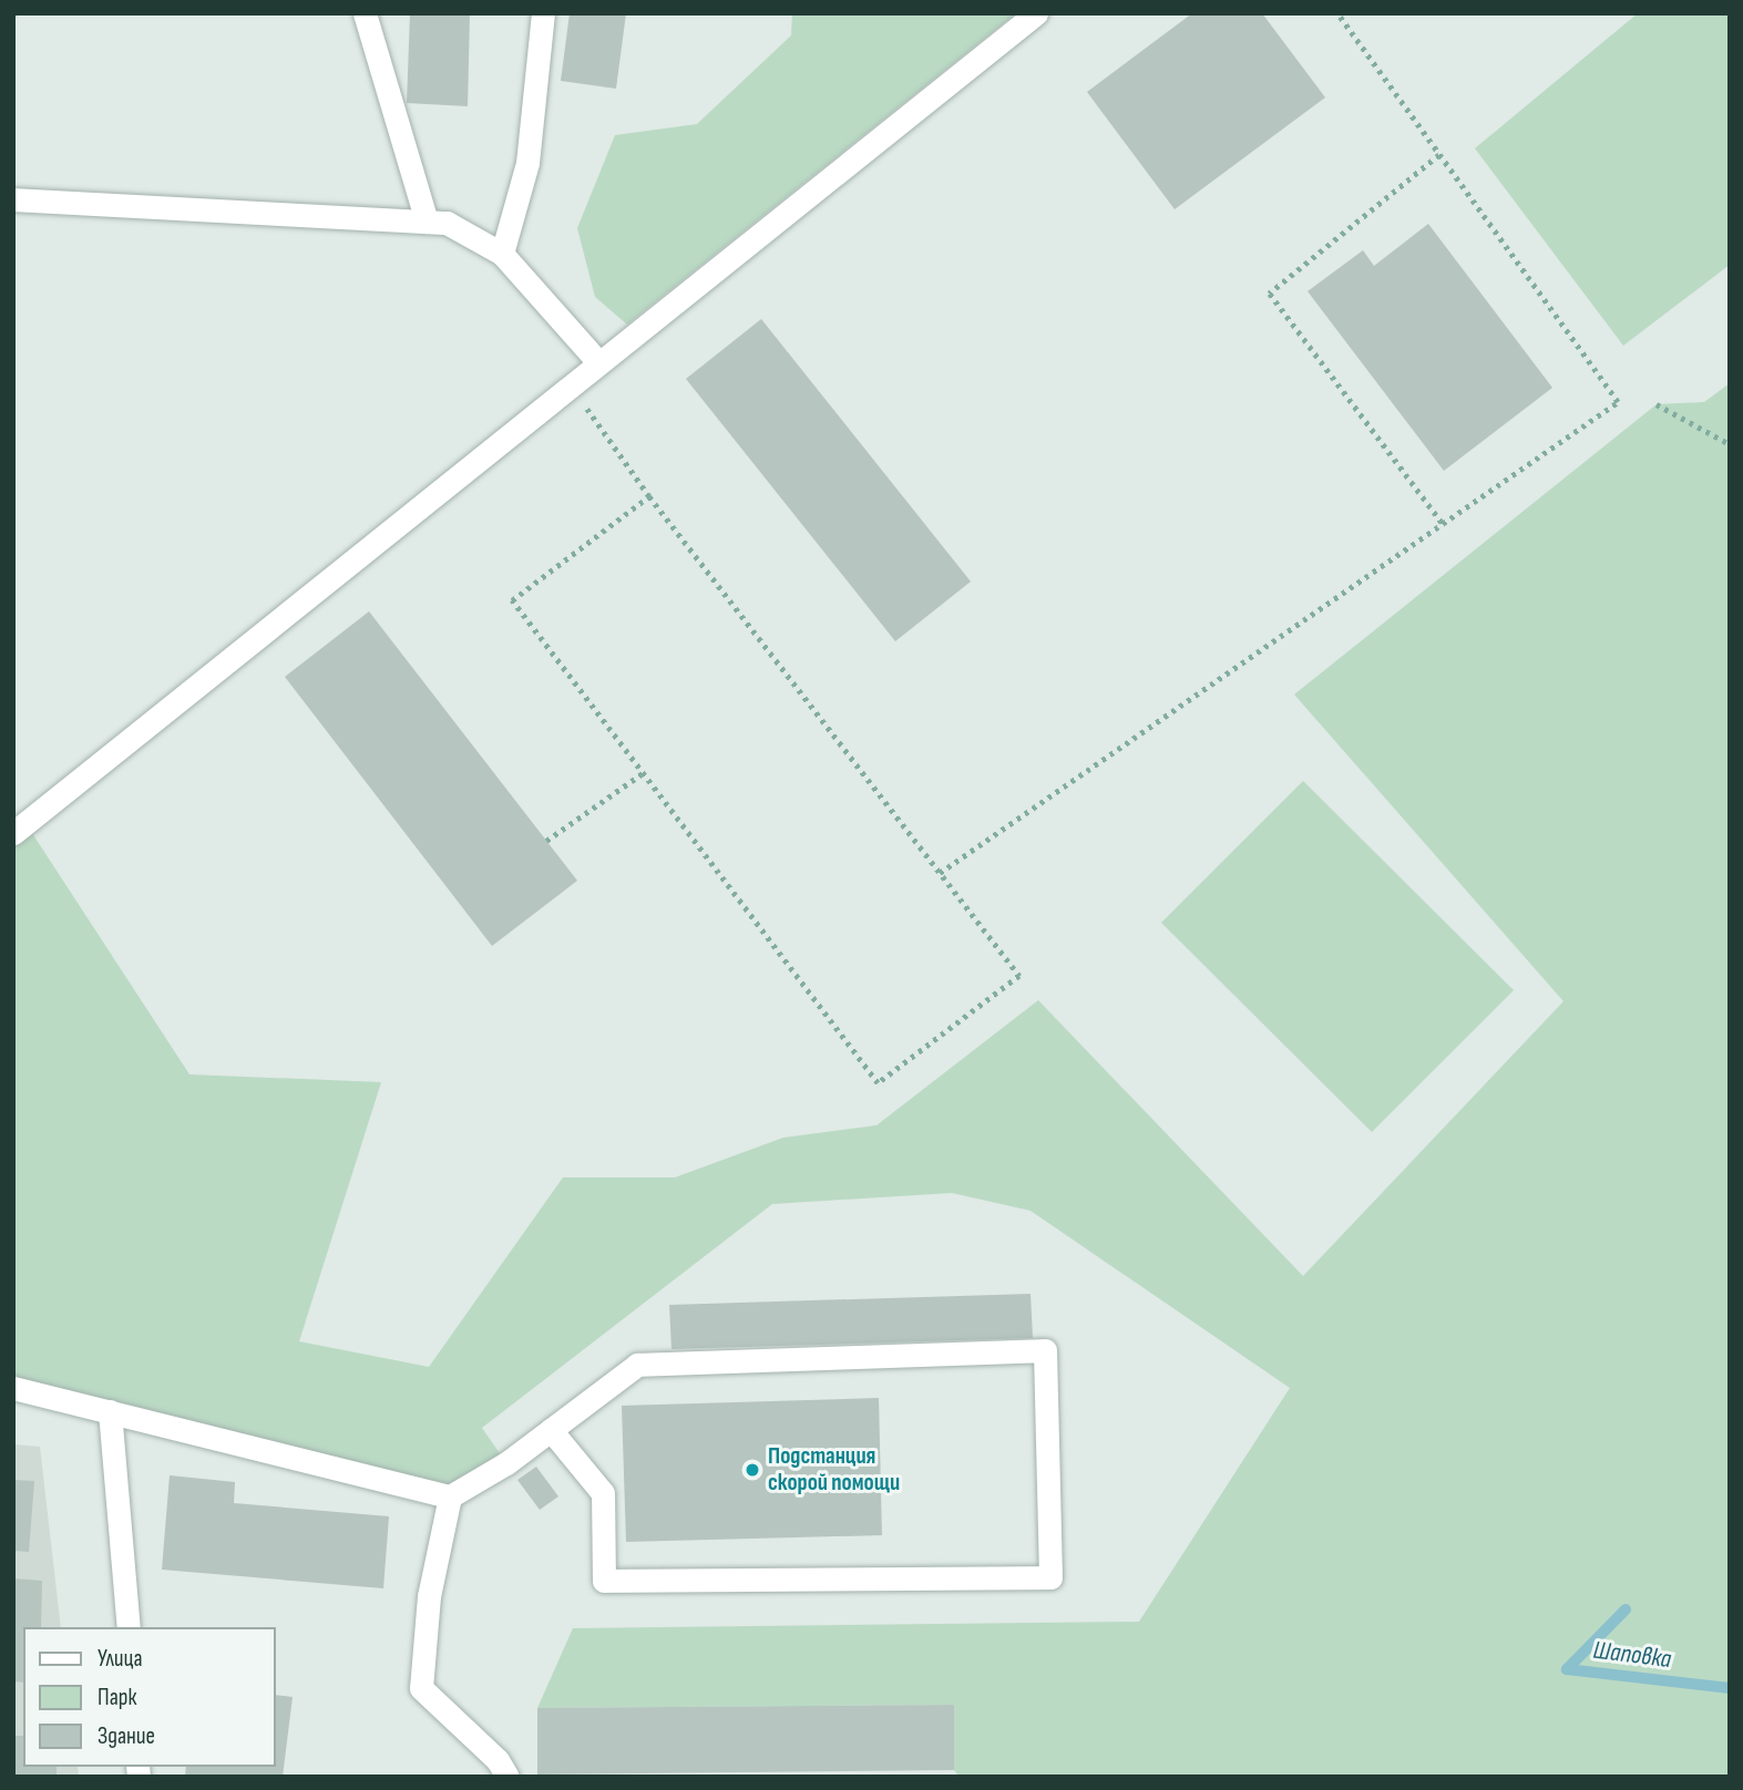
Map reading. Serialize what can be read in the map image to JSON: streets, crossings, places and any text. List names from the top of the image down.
{
  "water": ["Шаповка"],
  "places": ["Подстанция скорой помощи"],
  "legend": ["Улица", "Парк", "Здание"]
}
